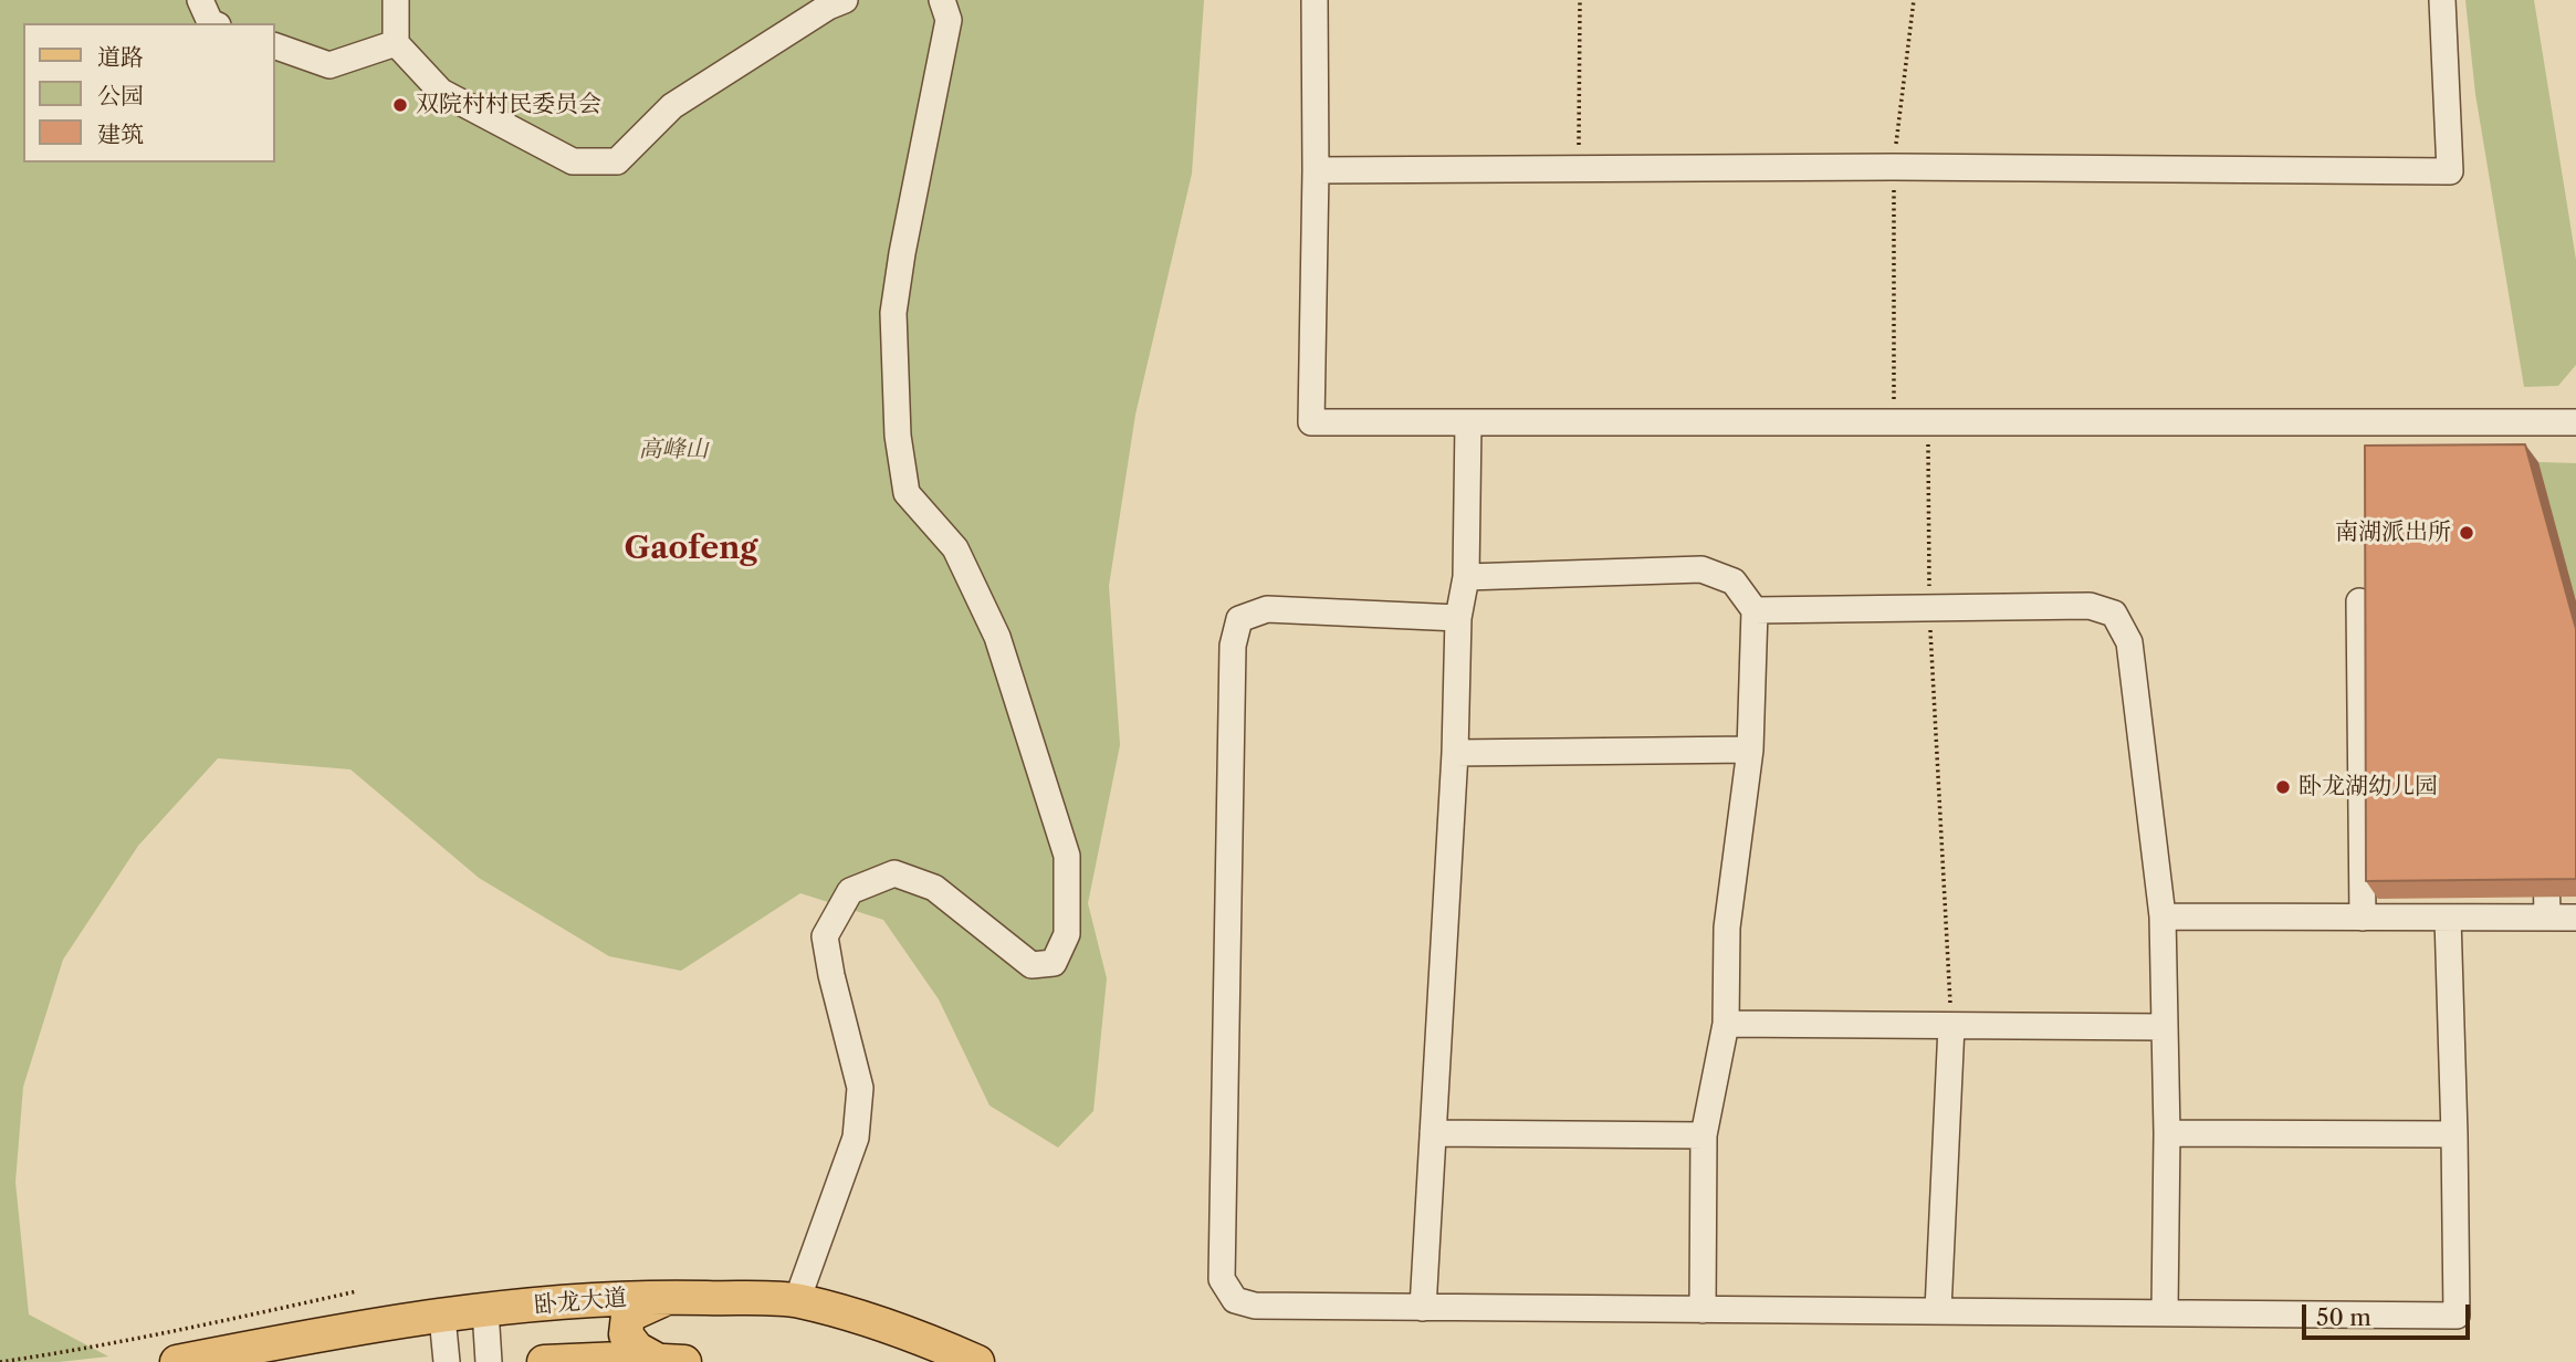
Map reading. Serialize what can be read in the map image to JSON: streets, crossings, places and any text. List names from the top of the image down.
{
  "streets": {
    "main road": ["卧龙大道"]
  },
  "districts": ["Gaofeng"],
  "parks": ["高峰山"],
  "places": ["双院村村民委员会", "南湖派出所", "卧龙湖幼儿园"],
  "legend": ["道路", "公园", "建筑"],
  "scale_bar": "50 m"
}
